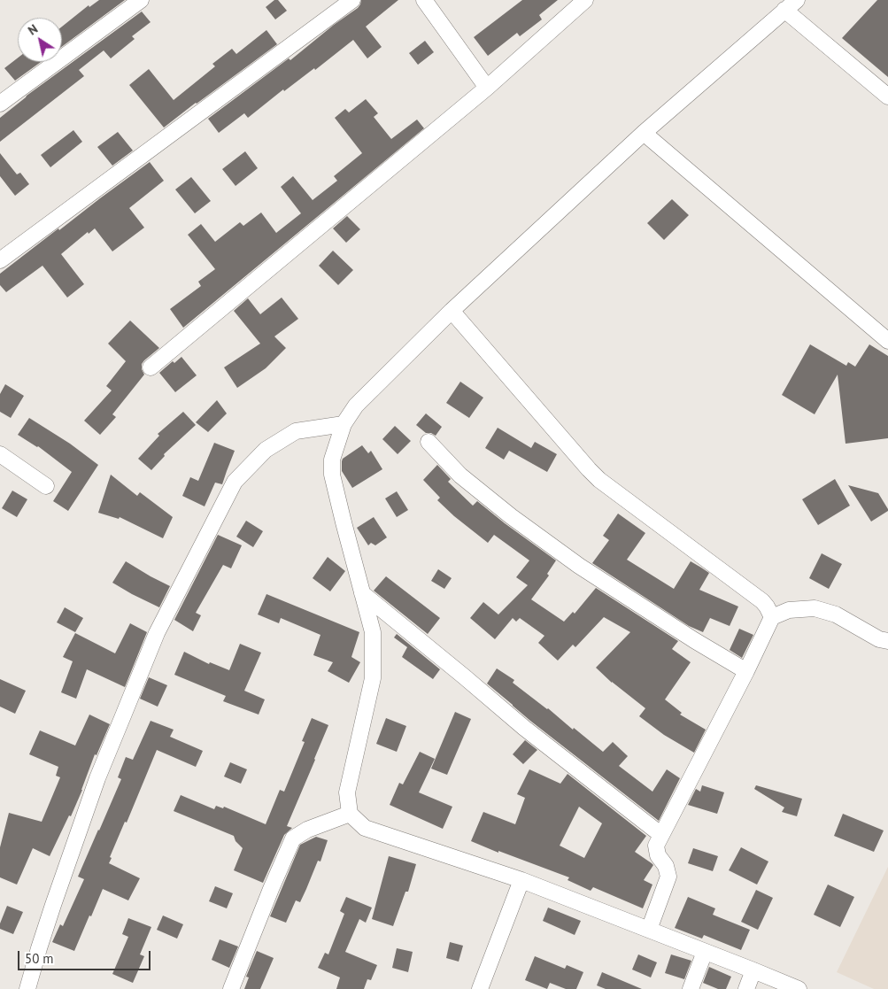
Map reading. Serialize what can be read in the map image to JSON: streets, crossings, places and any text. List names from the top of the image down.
{
  "scale_bar": "50 m",
  "north": "top left"
}
